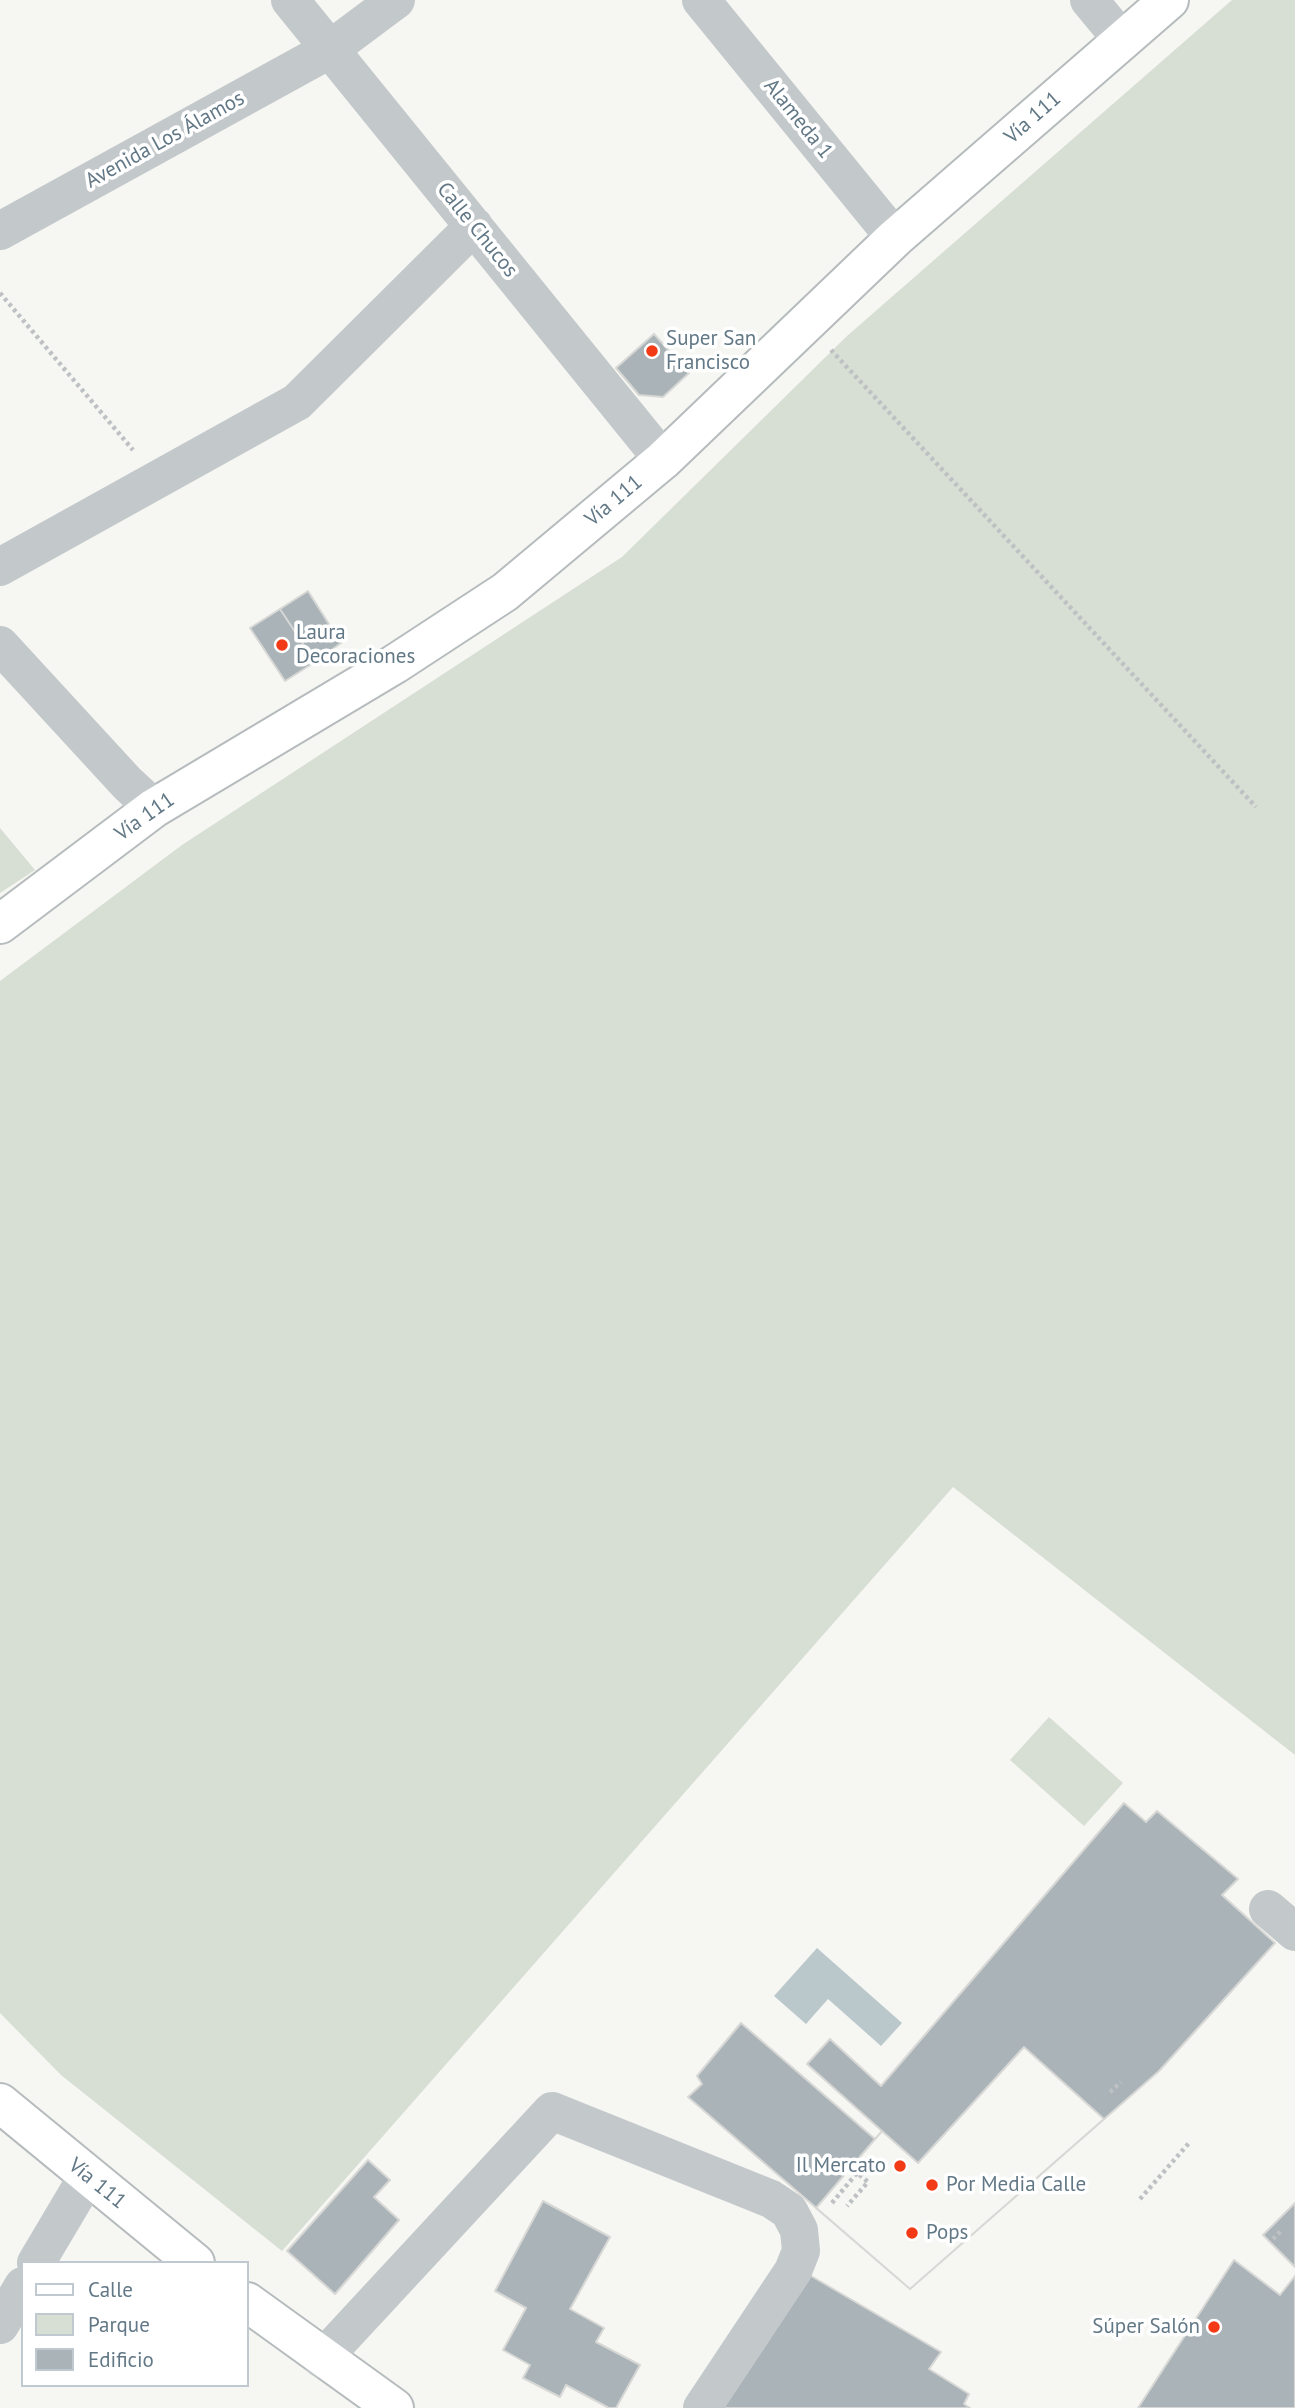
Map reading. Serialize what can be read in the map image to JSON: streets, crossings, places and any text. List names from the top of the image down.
{
  "streets": {
    "main road": ["Vía 111"],
    "street": ["Alameda 1", "Avenida Los Álamos", "Calle Chucos"]
  },
  "crossings": [
    ["Vía 111", "Alameda 1"],
    ["Vía 111", "Calle Chucos"],
    ["Avenida Los Álamos", "Calle Chucos"]
  ],
  "places": [
    "Super San Francisco",
    "Laura Decoraciones",
    "Il Mercato",
    "Por Media Calle",
    "Pops",
    "Súper Salón"
  ],
  "legend": ["Calle", "Parque", "Edificio"]
}
